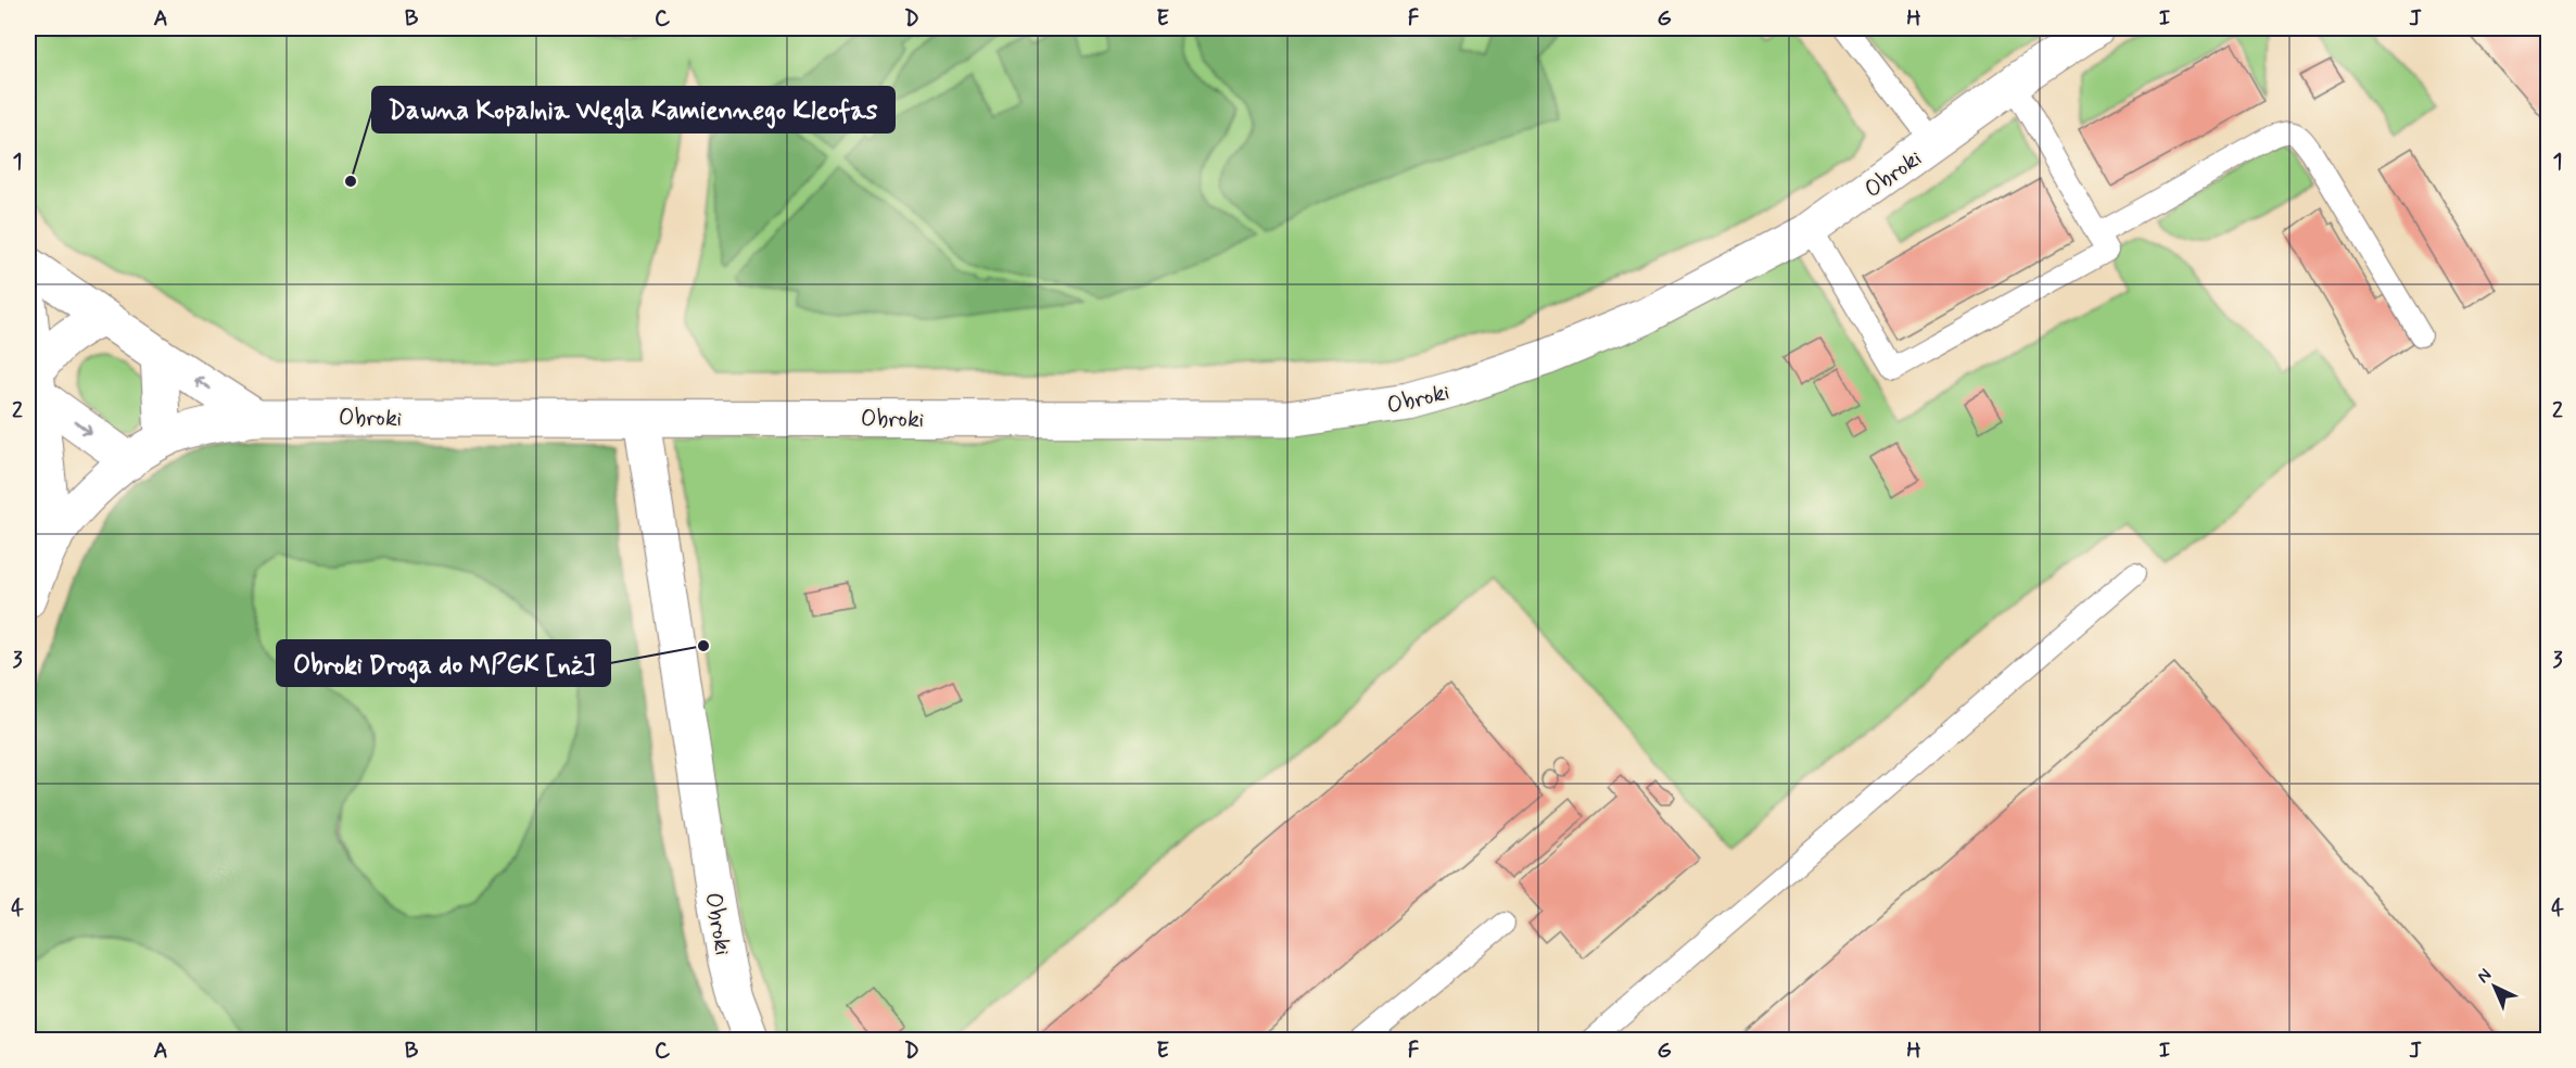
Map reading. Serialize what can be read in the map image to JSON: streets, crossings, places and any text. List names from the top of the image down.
{
  "streets": {
    "street": ["Obroki"]
  },
  "places": ["Dawna Kopalnia Węgla Kamiennego Kleofas", "Obroki Droga do MPGK [nż]"],
  "north": "top left",
  "grid": {
    "columns": [
      "A",
      "B",
      "C",
      "D",
      "E",
      "F",
      "G",
      "H",
      "I",
      "J"
    ],
    "rows": [
      "1",
      "2",
      "3",
      "4"
    ]
  }
}
